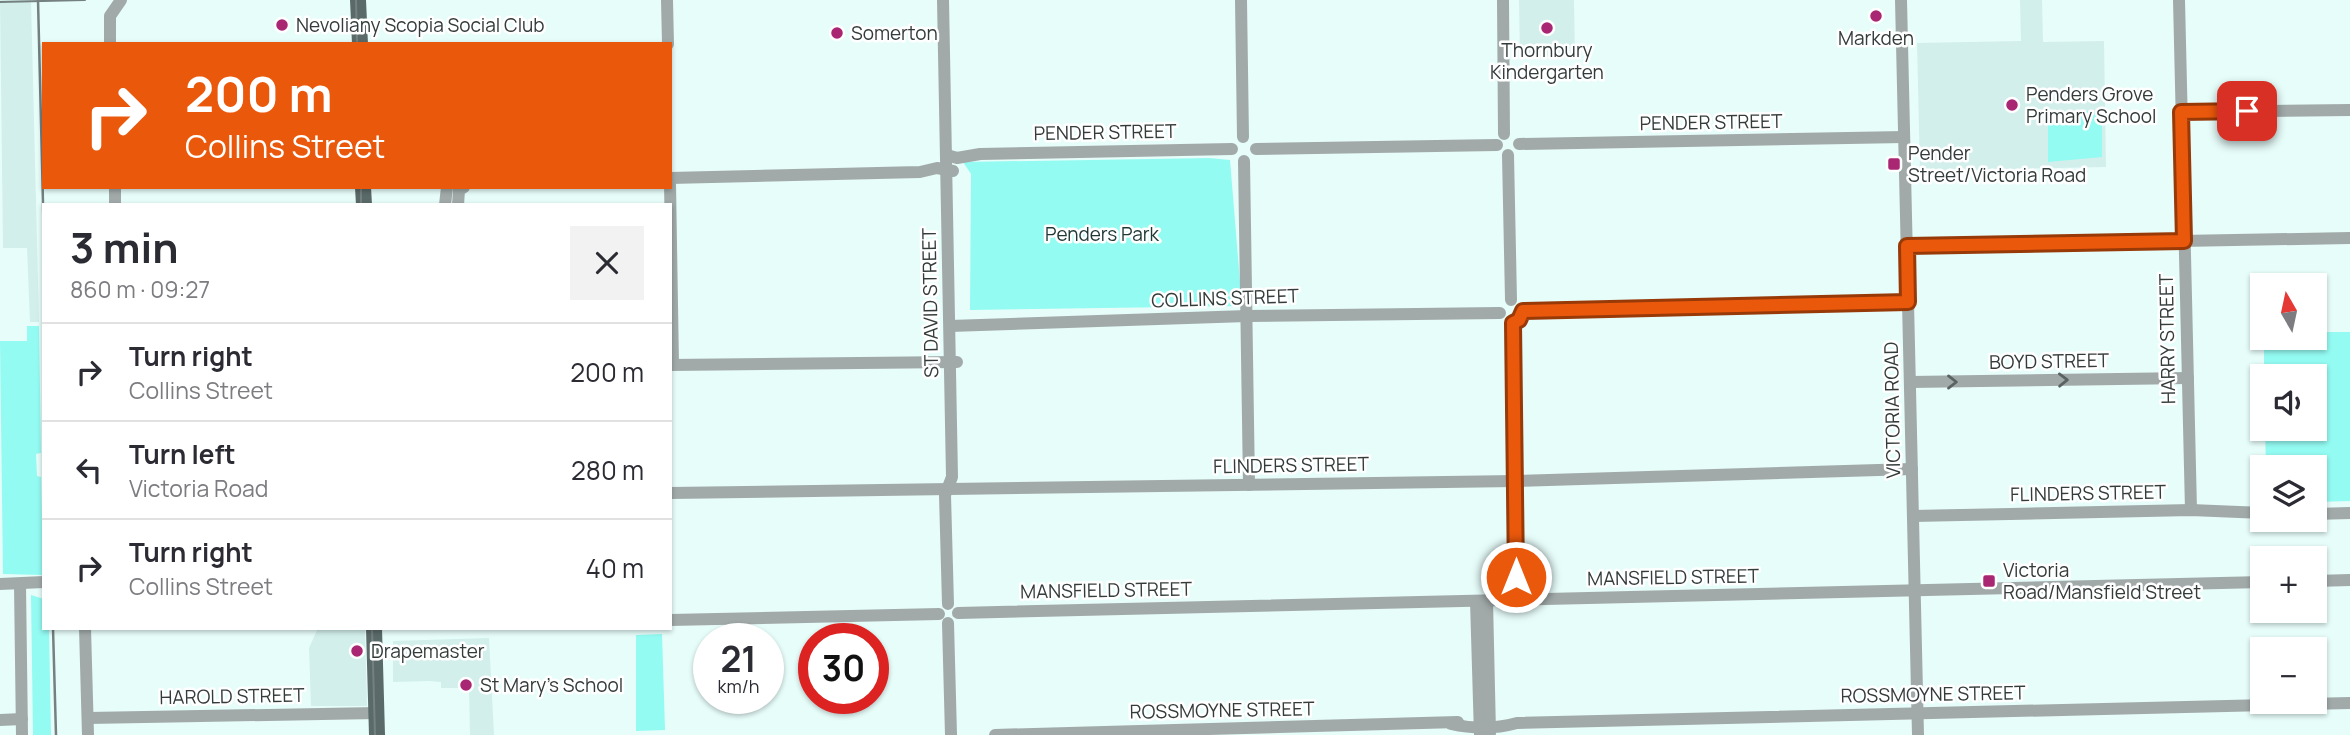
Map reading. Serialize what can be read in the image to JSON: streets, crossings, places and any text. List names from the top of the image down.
{
  "streets": {
    "street": [
      "PENDER STREET",
      "COLLINS STREET",
      "ST DAVID STREET",
      "HARRY STREET",
      "BOYD STREET",
      "VICTORIA ROAD",
      "FLINDERS STREET",
      "MANSFIELD STREET",
      "ROSSMOYNE STREET",
      "HAROLD STREET"
    ]
  },
  "crossings": [
    ["PENDER STREET", "ST DAVID STREET"],
    ["PENDER STREET", "VICTORIA ROAD"],
    ["COLLINS STREET", "ST DAVID STREET"],
    ["ST DAVID STREET", "FLINDERS STREET"],
    ["ST DAVID STREET", "MANSFIELD STREET"],
    ["HARRY STREET", "BOYD STREET"],
    ["HARRY STREET", "FLINDERS STREET"],
    ["BOYD STREET", "VICTORIA ROAD"],
    ["VICTORIA ROAD", "FLINDERS STREET"],
    ["VICTORIA ROAD", "MANSFIELD STREET"],
    ["VICTORIA ROAD", "ROSSMOYNE STREET"]
  ],
  "one_way": ["BOYD STREET"],
  "parks": ["Penders Park"],
  "places": {
    "other": [
      "Markden",
      "Nevoliany Scopia Social Club",
      "Thornbury Kindergarten",
      "Somerton",
      "Penders Grove Primary School",
      "Drapemaster",
      "St Mary’s School"
    ],
    "transit": ["Pender Street/Victoria Road", "Victoria Road/Mansfield Street"]
  },
  "north": "top",
  "page": {
    "turn": ["200 m", "Collins Street"],
    "heading": ["3 min", "860 m · 09:27"],
    "map_buttons": ["+", "−"],
    "list": [
      {
        "name": "Turn right",
        "note": "Collins Street",
        "value": "200 m"
      },
      {
        "name": "Turn left",
        "note": "Victoria Road",
        "value": "280 m"
      },
      {
        "name": "Turn right",
        "note": "Collins Street",
        "value": "40 m"
      }
    ],
    "speed": "21 km/h",
    "limit": "30"
  }
}
